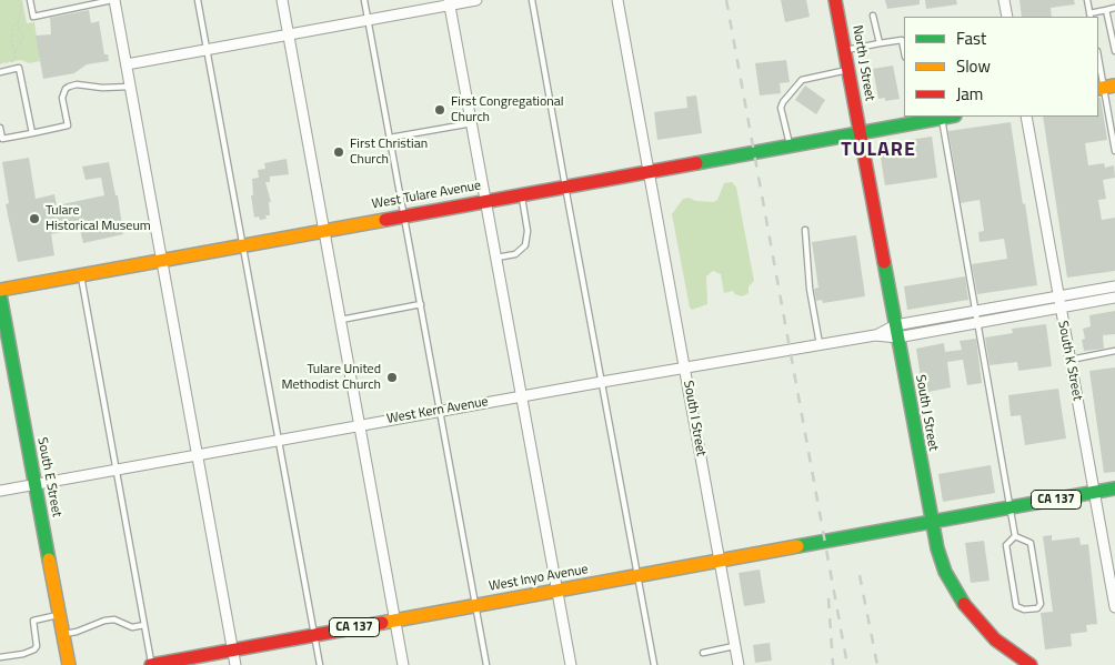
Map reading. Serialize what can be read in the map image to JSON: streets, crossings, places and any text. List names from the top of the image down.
{
  "streets": {
    "main road": [
      "North J Street",
      "West Tulare Avenue",
      "South J Street",
      "South E Street",
      "CA 137",
      "West Inyo Avenue"
    ],
    "street": ["South K Street", "West Kern Avenue", "South I Street"]
  },
  "crossings": [
    ["North J Street", "West Tulare Avenue"],
    ["North J Street", "South J Street"],
    ["West Tulare Avenue", "South J Street"],
    ["West Tulare Avenue", "South I Street"],
    ["South K Street", "CA 137"],
    ["West Kern Avenue", "South J Street"],
    ["West Kern Avenue", "South I Street"],
    ["West Kern Avenue", "South E Street"],
    ["South J Street", "CA 137"],
    ["South J Street", "West Inyo Avenue"],
    ["South I Street", "West Inyo Avenue"],
    ["CA 137", "West Inyo Avenue"]
  ],
  "districts": ["TULARE"],
  "places": [
    "First Congregational Church",
    "First Christian Church",
    "Tulare Historical Museum",
    "Tulare United Methodist Church"
  ],
  "legend": ["Fast", "Slow", "Jam"]
}
